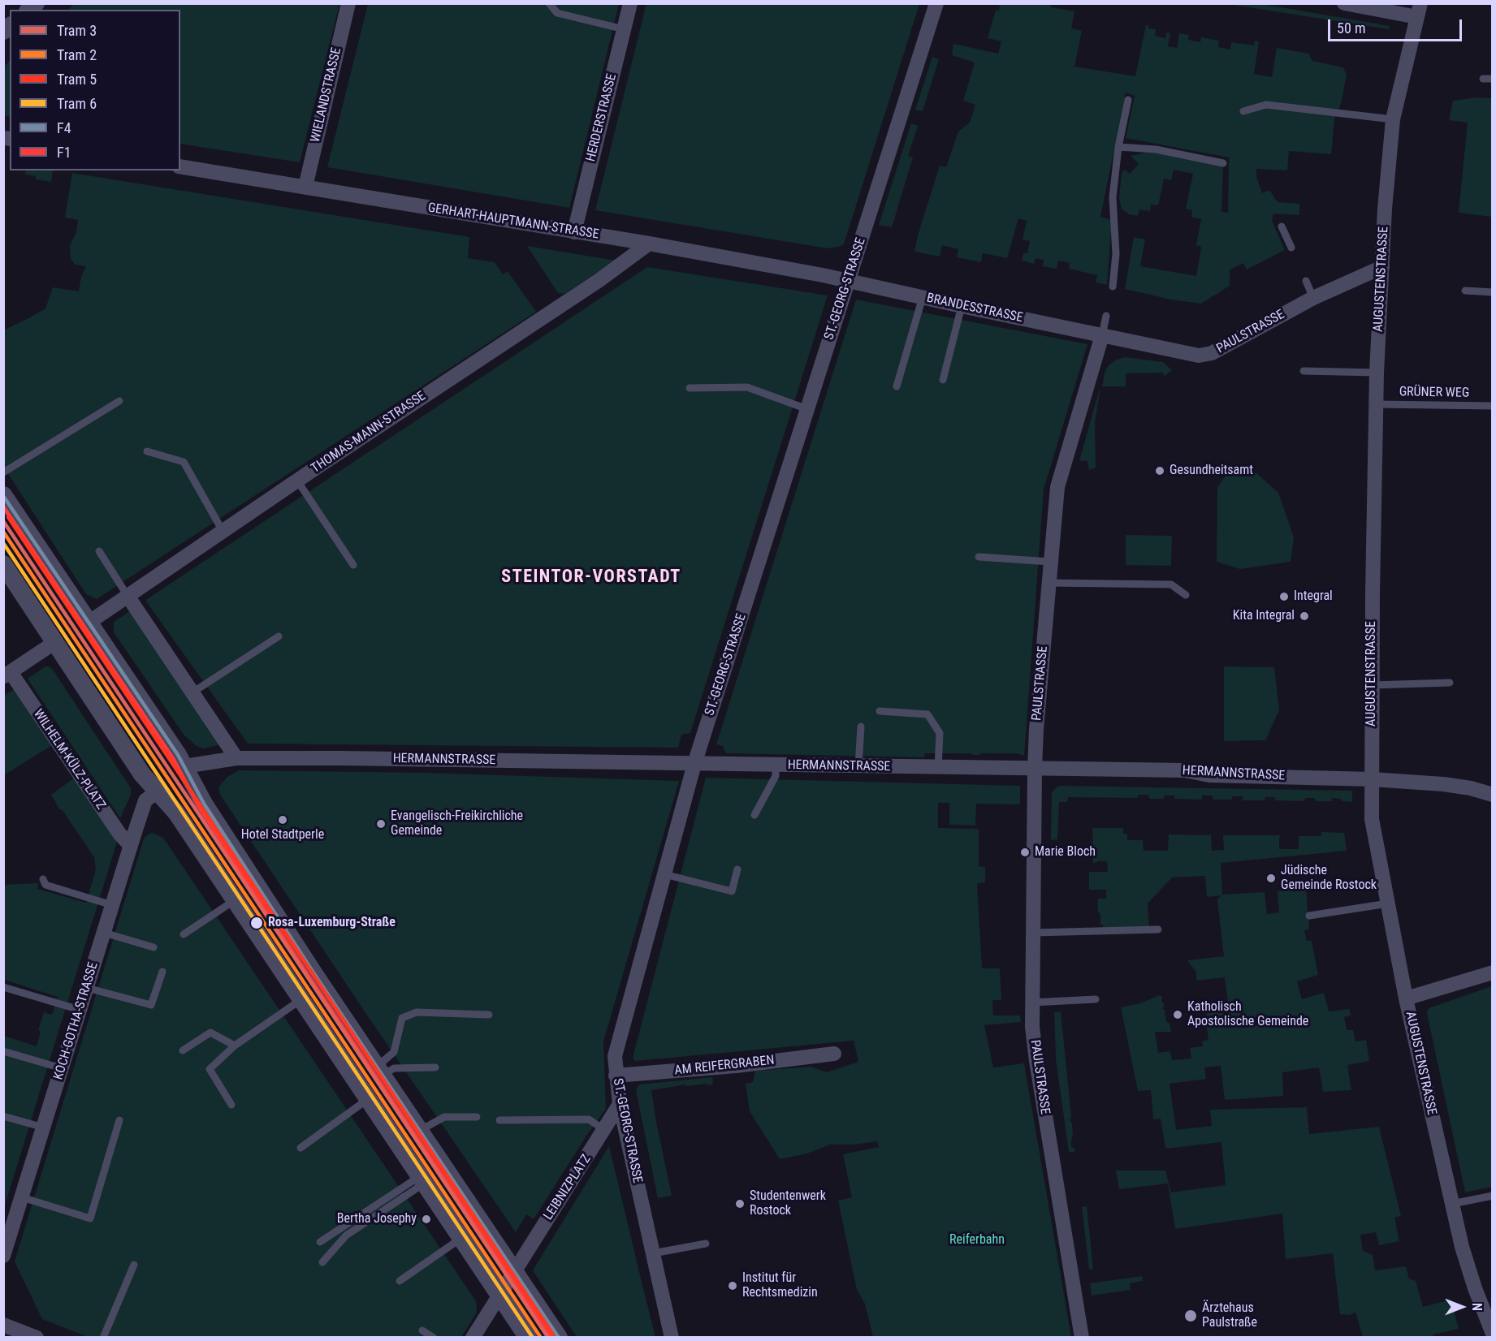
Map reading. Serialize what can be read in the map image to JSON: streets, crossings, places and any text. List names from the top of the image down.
{
  "streets": {
    "street": [
      "WIELANDSTRASSE",
      "HERDERSTRASSE",
      "GERHART-HAUPTMANN-STRASSE",
      "AUGUSTENSTRASSE",
      "ST.-GEORG-STRASSE",
      "BRANDESSTRASSE",
      "PAULSTRASSE",
      "THOMAS-MANN-STRASSE",
      "WILHELM-KÜLZ-PLATZ",
      "HERMANNSTRASSE",
      "KOCH-GOTHA-STRASSE",
      "AM REIFERGRABEN",
      "LEIBNIZPLATZ"
    ],
    "lane": ["GRÜNER WEG"]
  },
  "crossings": [
    ["WIELANDSTRASSE", "GERHART-HAUPTMANN-STRASSE"],
    ["HERDERSTRASSE", "GERHART-HAUPTMANN-STRASSE"],
    ["GERHART-HAUPTMANN-STRASSE", "ST.-GEORG-STRASSE"],
    ["GERHART-HAUPTMANN-STRASSE", "BRANDESSTRASSE"],
    ["GERHART-HAUPTMANN-STRASSE", "THOMAS-MANN-STRASSE"],
    ["AUGUSTENSTRASSE", "PAULSTRASSE"],
    ["AUGUSTENSTRASSE", "GRÜNER WEG"],
    ["AUGUSTENSTRASSE", "HERMANNSTRASSE"],
    ["ST.-GEORG-STRASSE", "BRANDESSTRASSE"],
    ["ST.-GEORG-STRASSE", "HERMANNSTRASSE"],
    ["ST.-GEORG-STRASSE", "AM REIFERGRABEN"],
    ["ST.-GEORG-STRASSE", "LEIBNIZPLATZ"],
    ["BRANDESSTRASSE", "PAULSTRASSE"],
    ["PAULSTRASSE", "HERMANNSTRASSE"],
    ["WILHELM-KÜLZ-PLATZ", "KOCH-GOTHA-STRASSE"]
  ],
  "districts": ["STEINTOR-VORSTADT"],
  "parks": ["Reiferbahn"],
  "places": [
    "Gesundheitsamt",
    "Integral",
    "Kita Integral",
    "Hotel Stadtperle",
    "Evangelisch-Freikirchliche Gemeinde",
    "Marie Bloch",
    "Jüdische Gemeinde Rostock",
    "Rosa-Luxemburg-Straße",
    "Katholisch Apostolische Gemeinde",
    "Studentenwerk Rostock",
    "Bertha Josephy",
    "Institut für Rechtsmedizin",
    "Ärztehaus Paulstraße"
  ],
  "lines": [
    "transit line F4",
    "transit line F1",
    "tram line 5",
    "tram line 3",
    "tram line 2",
    "tram line 6"
  ],
  "legend": [
    "Tram 3",
    "Tram 2",
    "Tram 5",
    "Tram 6",
    "F4",
    "F1"
  ],
  "scale_bar": "50 m",
  "north": "right"
}
